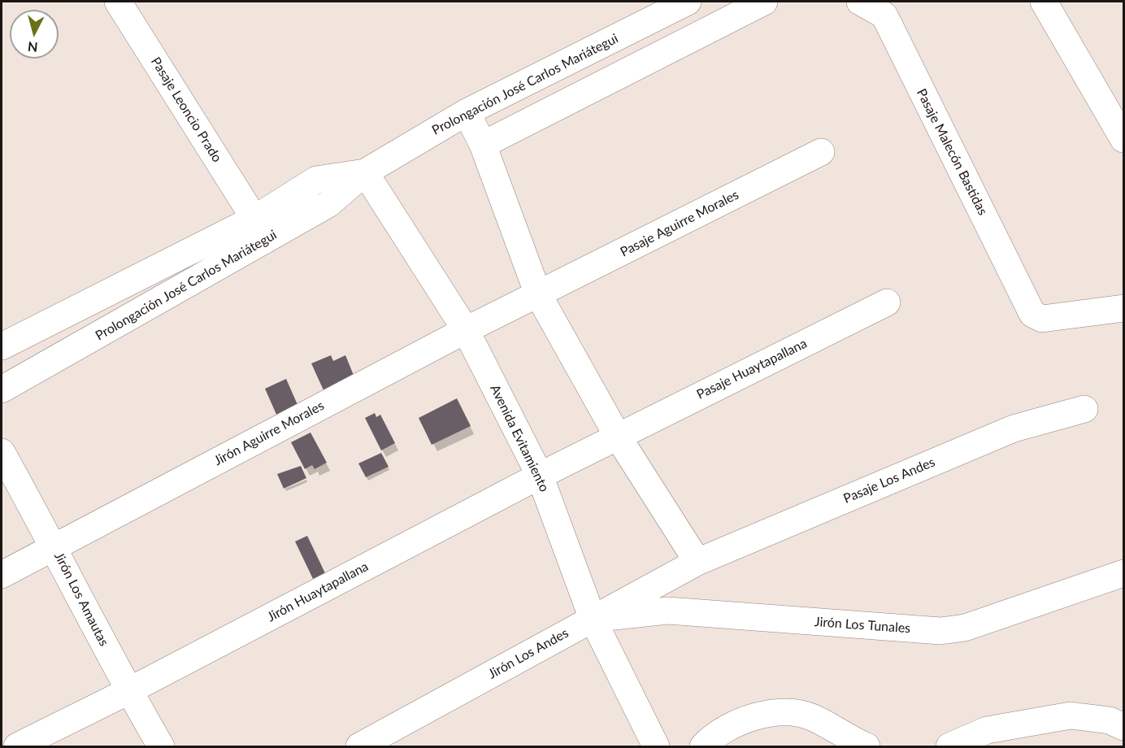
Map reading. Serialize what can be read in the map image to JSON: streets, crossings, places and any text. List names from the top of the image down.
{
  "streets": {
    "street": [
      "Prolongación José Carlos Mariátegui",
      "Pasaje Leoncio Prado",
      "Pasaje Malecón Bastidas",
      "Pasaje Aguirre Morales",
      "Pasaje Huaytapallana",
      "Jirón Aguirre Morales",
      "Avenida Evitamiento",
      "Pasaje Los Andes",
      "Jirón Huaytapallana",
      "Jirón Los Amautas",
      "Jirón Los Tunales",
      "Jirón Los Andes"
    ]
  },
  "crossings": [
    ["Prolongación José Carlos Mariátegui", "Pasaje Leoncio Prado"],
    ["Prolongación José Carlos Mariátegui", "Avenida Evitamiento"],
    ["Pasaje Aguirre Morales", "Jirón Aguirre Morales"],
    ["Pasaje Huaytapallana", "Jirón Huaytapallana"],
    ["Jirón Aguirre Morales", "Avenida Evitamiento"],
    ["Jirón Aguirre Morales", "Jirón Los Amautas"],
    ["Avenida Evitamiento", "Jirón Huaytapallana"],
    ["Avenida Evitamiento", "Jirón Los Tunales"],
    ["Avenida Evitamiento", "Jirón Los Andes"],
    ["Pasaje Los Andes", "Jirón Los Andes"],
    ["Jirón Huaytapallana", "Jirón Los Amautas"],
    ["Jirón Los Tunales", "Jirón Los Andes"]
  ],
  "north": "bottom"
}
